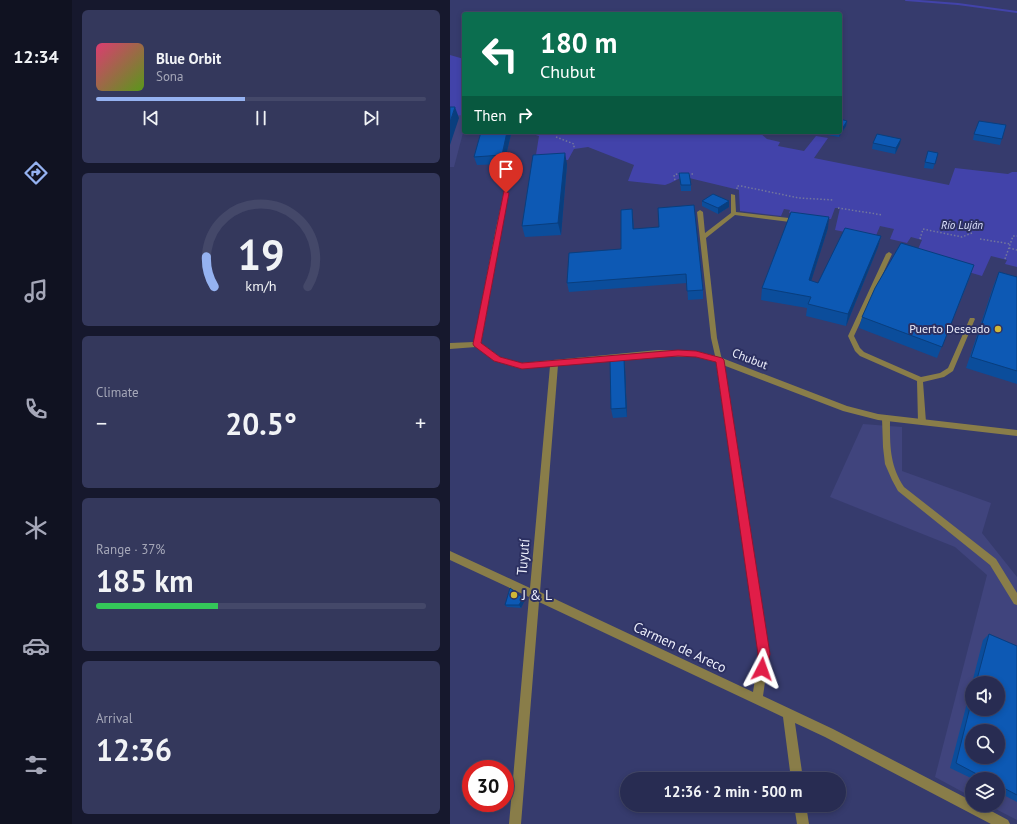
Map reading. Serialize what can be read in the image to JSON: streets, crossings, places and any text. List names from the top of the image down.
{
  "streets": {
    "street": ["Chubut", "Tuyutí", "Carmen de Areco"]
  },
  "crossings": [
    ["Chubut", "Tuyutí"],
    ["Tuyutí", "Carmen de Areco"]
  ],
  "water": ["Río Luján"],
  "places": ["Puerto Deseado", "J & L"],
  "page": {
    "tabs": "12:34",
    "turn": ["180 m", "Chubut"],
    "song": ["Blue Orbit", "Sona"],
    "then": "Then",
    "tile": [
      "Climate",
      ["Range · 37%", "185 km"],
      ["Arrival", "12:36"]
    ],
    "heat": ["−", "20.5°", "+"],
    "limit": "30",
    "trip": "12:36 · 2 min · 500 m",
    "gauge": ["19", "km/h"]
  }
}
